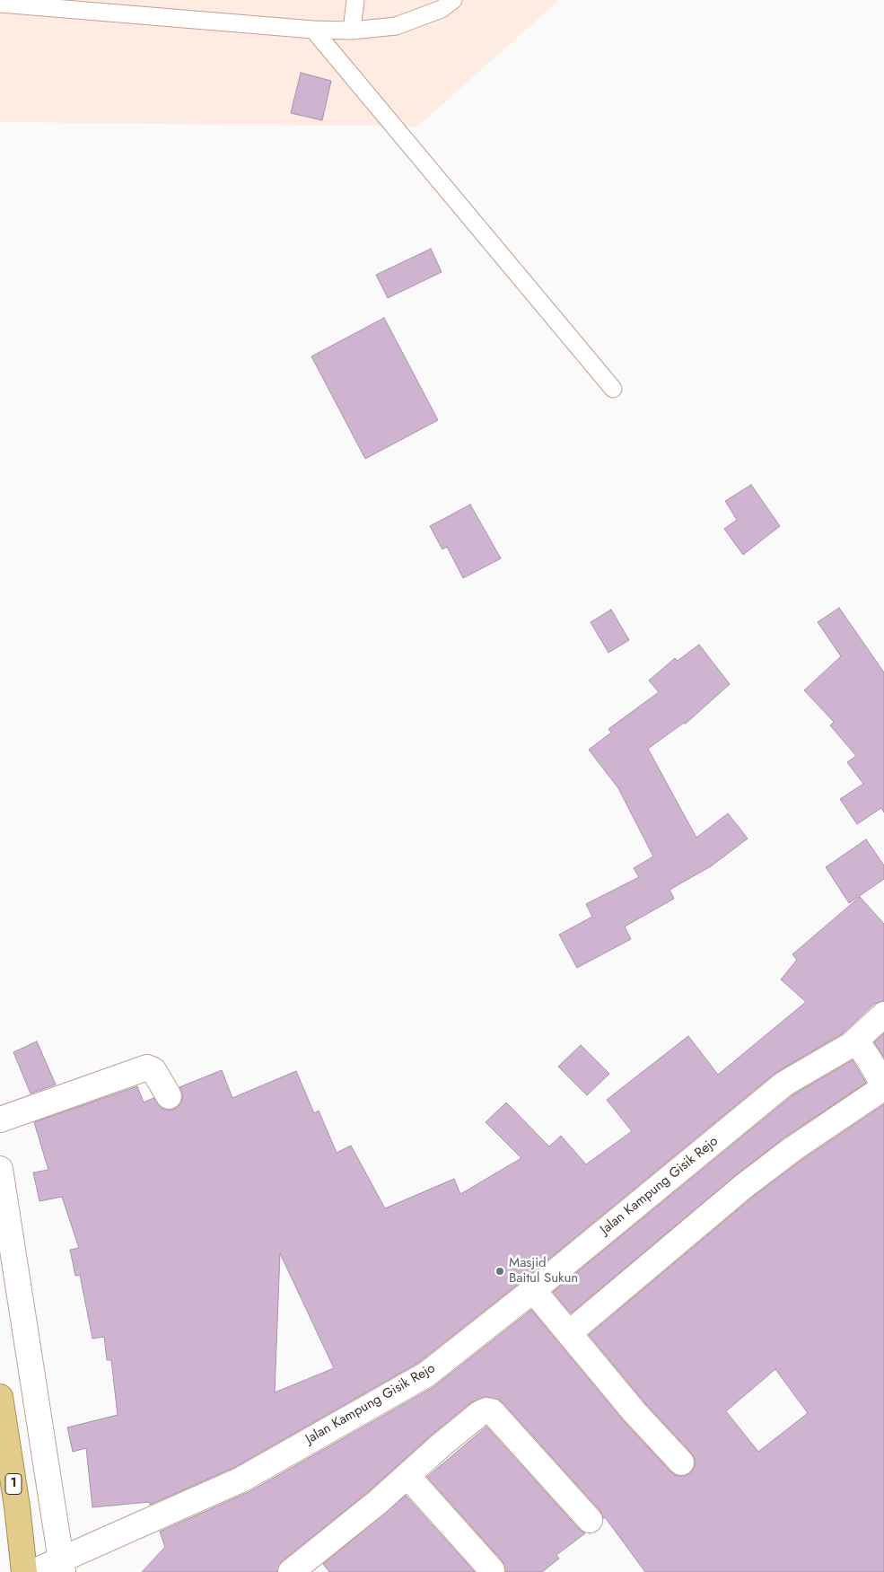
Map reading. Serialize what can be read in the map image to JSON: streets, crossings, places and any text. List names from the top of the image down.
{
  "streets": {
    "highway": ["1"],
    "street": ["Jalan Kampung Gisik Rejo"]
  },
  "places": ["Masjid Baitul Sukun"]
}
